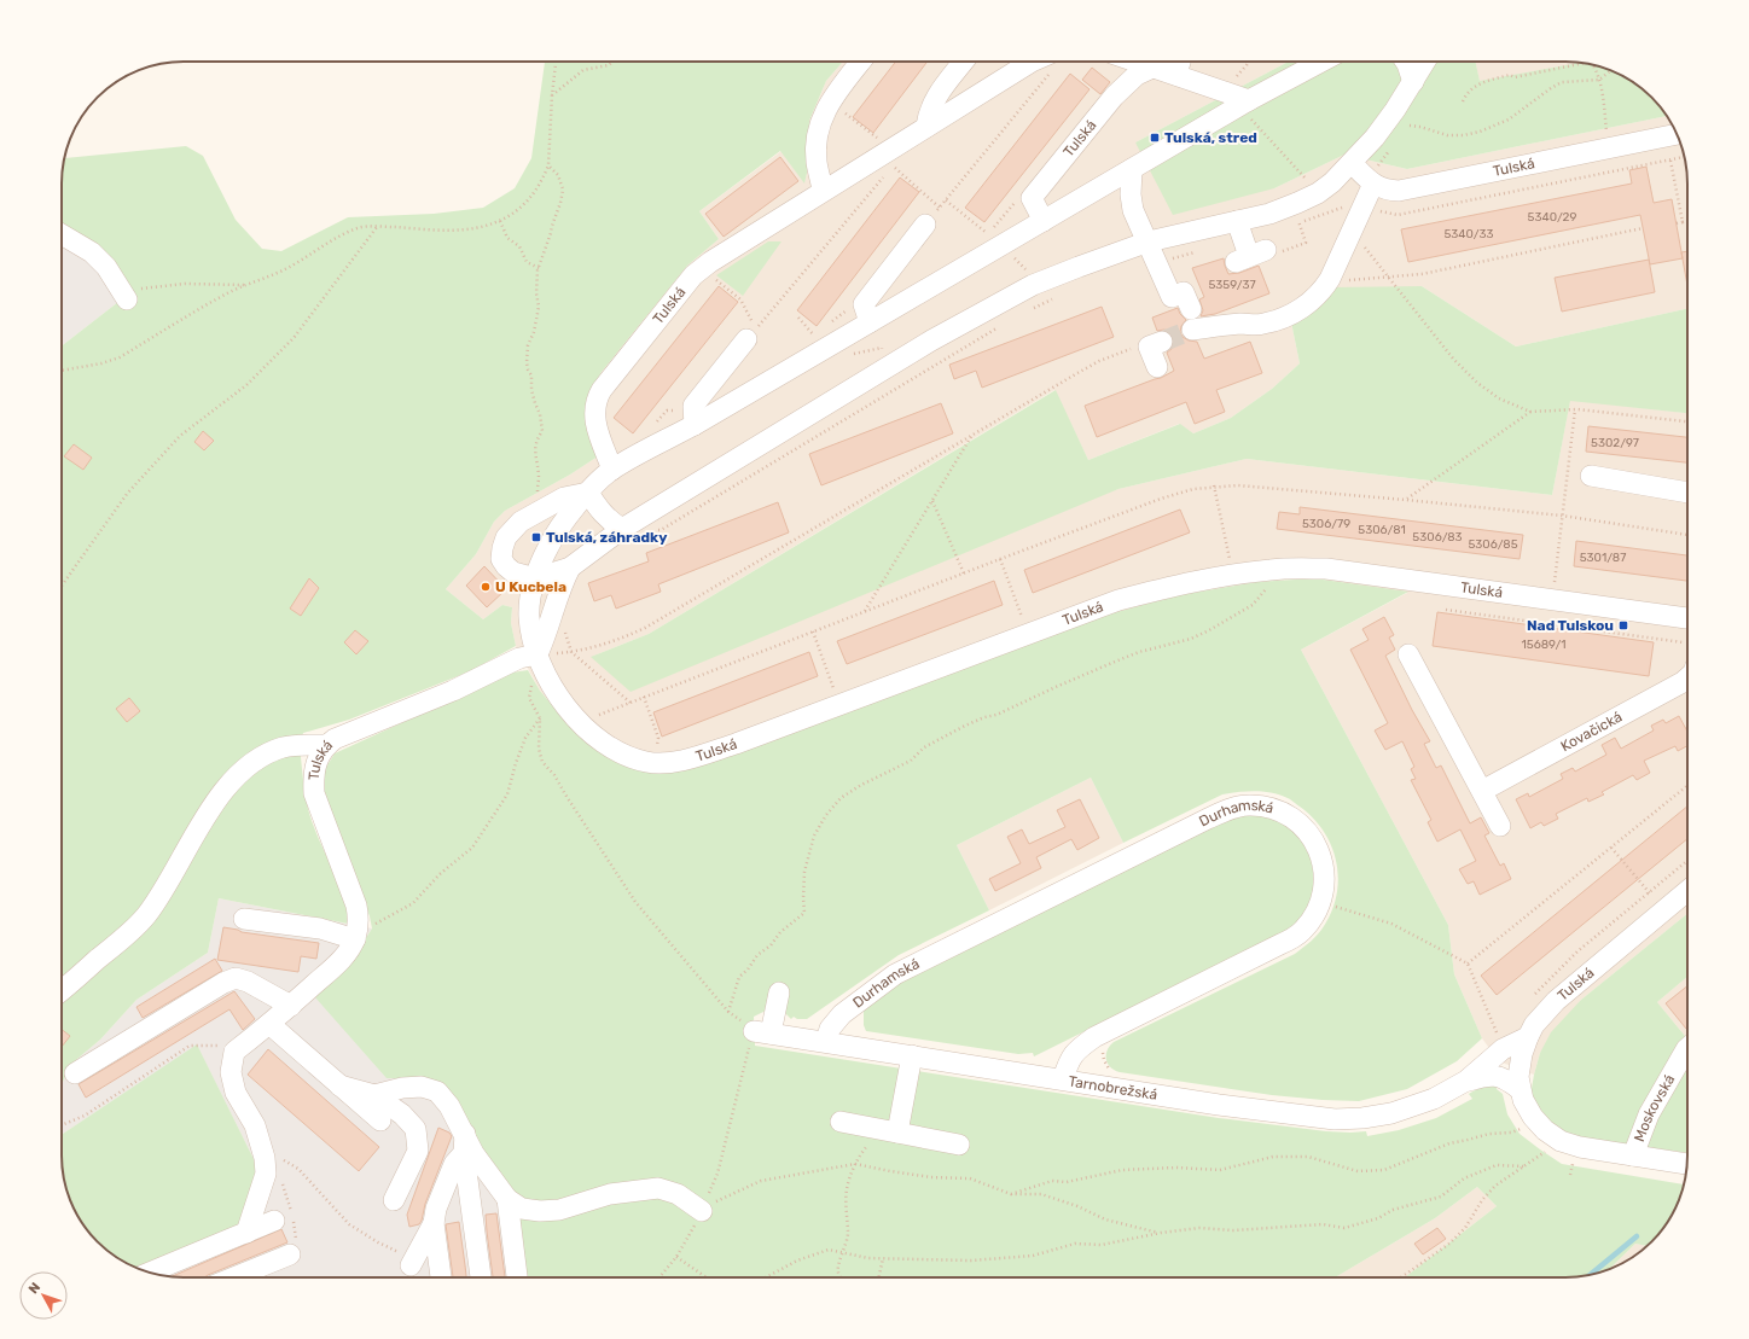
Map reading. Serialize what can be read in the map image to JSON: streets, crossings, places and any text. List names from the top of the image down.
{
  "streets": {
    "street": [
      "Tulská",
      "Kovačická",
      "Durhamská",
      "Tarnobrežská",
      "Moskovská"
    ]
  },
  "crossings": [
    ["Tulská", "Tarnobrežská"],
    ["Tulská", "Moskovská"],
    ["Durhamská", "Tarnobrežská"]
  ],
  "places": {
    "transit": ["Tulská, stred", "Tulská, záhradky", "Nad Tulskou"],
    "other": ["U Kucbela"]
  },
  "house_numbers": [
    "5340/29",
    "5340/33",
    "5359/37",
    "5302/97",
    "5306/79",
    "5306/81",
    "5306/83",
    "5306/85",
    "5301/87",
    "15689/1"
  ],
  "north": "top left"
}
